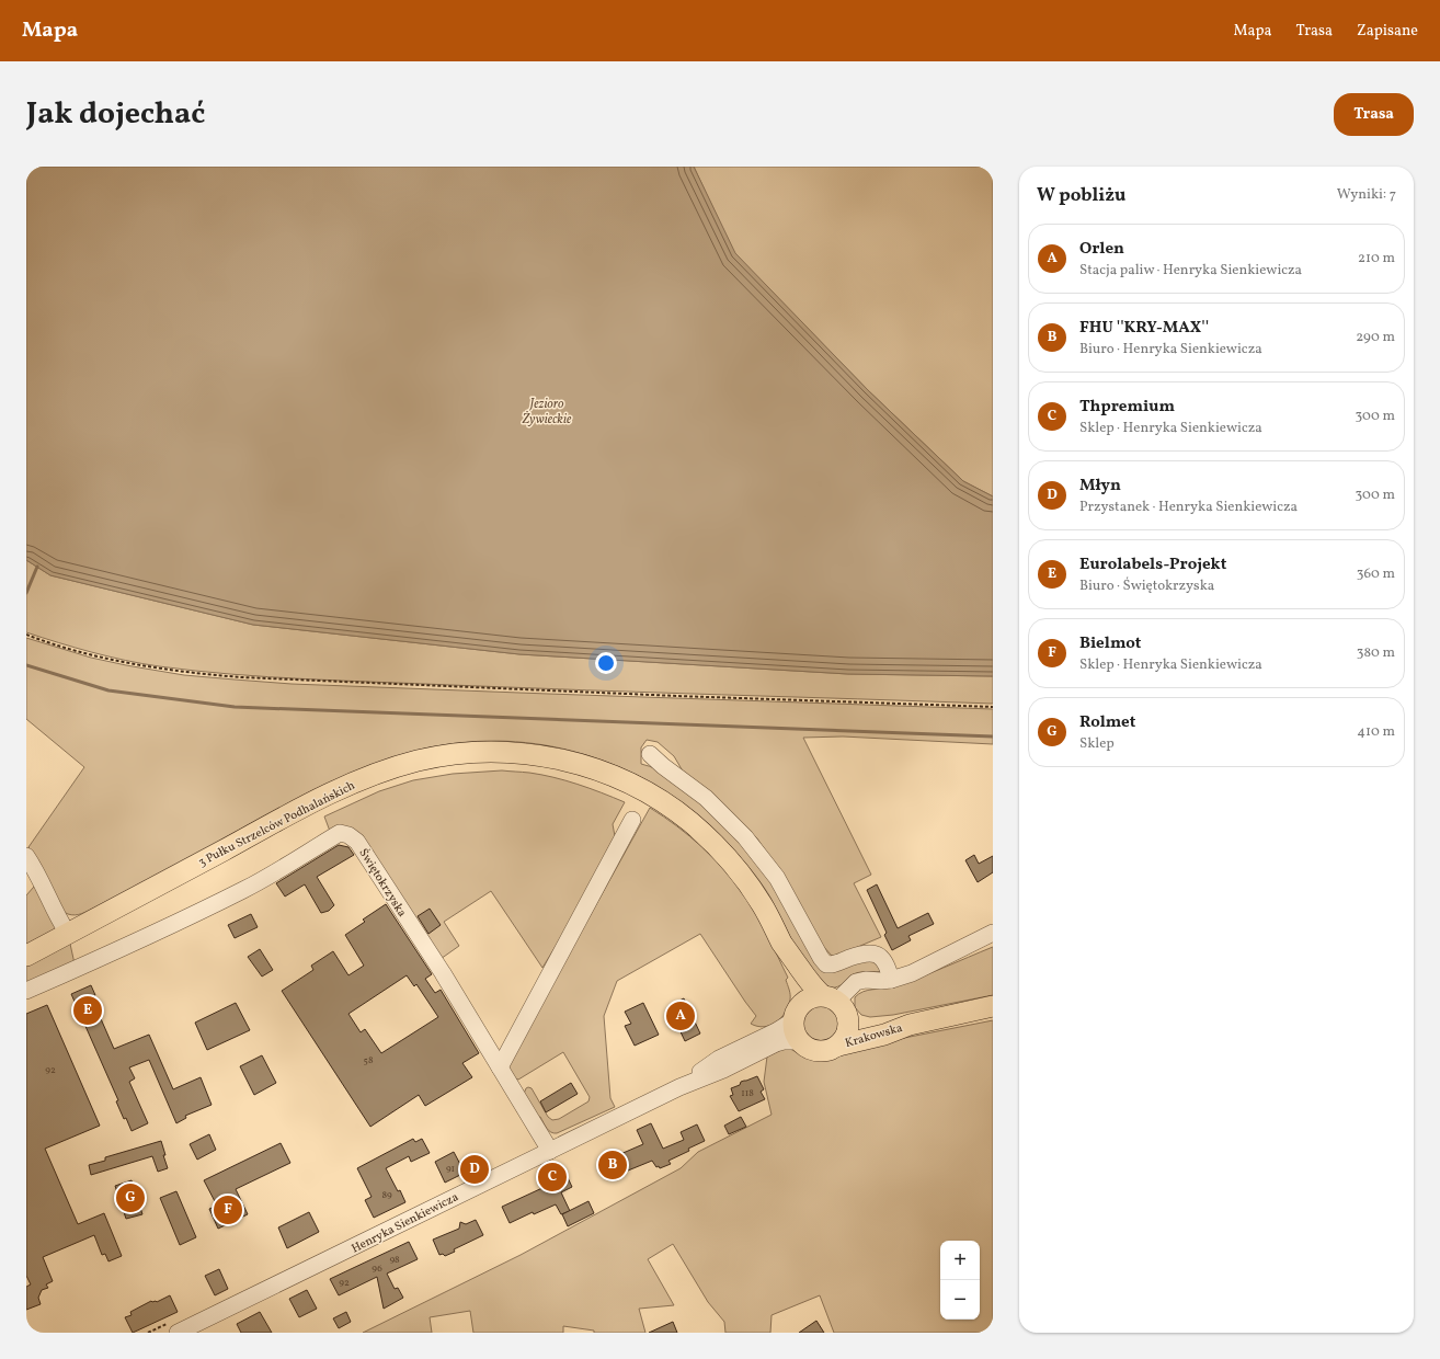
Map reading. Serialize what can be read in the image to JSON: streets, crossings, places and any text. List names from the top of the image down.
{
  "streets": {
    "main road": ["3 Pułku Strzelców Podhalańskich", "Krakowska"],
    "street": ["Świętokrzyska", "Henryka Sienkiewicza"]
  },
  "crossings": [
    ["Świętokrzyska", "Henryka Sienkiewicza"],
    ["Krakowska", "Henryka Sienkiewicza"]
  ],
  "water": ["Jezioro Żywieckie"],
  "house_numbers": [
    "58",
    "92",
    "118",
    "91",
    "89",
    "98",
    "96",
    "92"
  ],
  "page": {
    "header": "Mapa",
    "nav": ["Mapa", "Trasa", "Zapisane"],
    "title": "Jak dojechać",
    "buttons": "Trasa",
    "heading": ["W pobliżu", "Wyniki: 7"],
    "list": [
      {
        "mark": "A",
        "name": "Orlen",
        "note": "Stacja paliw · Henryka Sienkiewicza",
        "value": "210 m"
      },
      {
        "mark": "B",
        "name": "FHU ''KRY-MAX''",
        "note": "Biuro · Henryka Sienkiewicza",
        "value": "290 m"
      },
      {
        "mark": "C",
        "name": "Thpremium",
        "note": "Sklep · Henryka Sienkiewicza",
        "value": "300 m"
      },
      {
        "mark": "D",
        "name": "Młyn",
        "note": "Przystanek · Henryka Sienkiewicza",
        "value": "300 m"
      },
      {
        "mark": "E",
        "name": "Eurolabels-Projekt",
        "note": "Biuro · Świętokrzyska",
        "value": "360 m"
      },
      {
        "mark": "F",
        "name": "Bielmot",
        "note": "Sklep · Henryka Sienkiewicza",
        "value": "380 m"
      },
      {
        "mark": "G",
        "name": "Rolmet",
        "note": "Sklep",
        "value": "410 m"
      }
    ],
    "pins": [
      "E",
      "A",
      "B",
      "D",
      "C",
      "G",
      "F"
    ],
    "map_buttons": ["+", "−"]
  }
}
